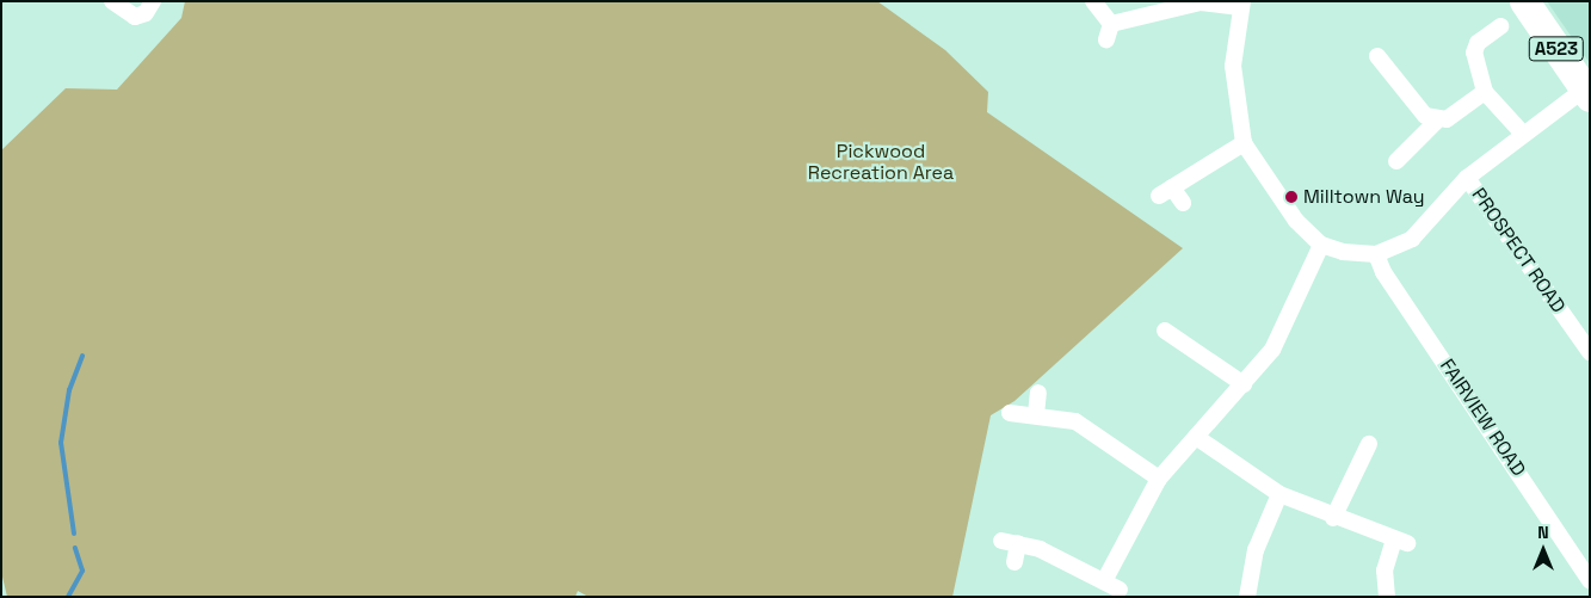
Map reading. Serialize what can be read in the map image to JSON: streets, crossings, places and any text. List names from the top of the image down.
{
  "streets": {
    "highway": ["A523"],
    "street": ["PROSPECT ROAD", "FAIRVIEW ROAD"]
  },
  "parks": ["Pickwood Recreation Area"],
  "places": ["Milltown Way"],
  "north": "top"
}
